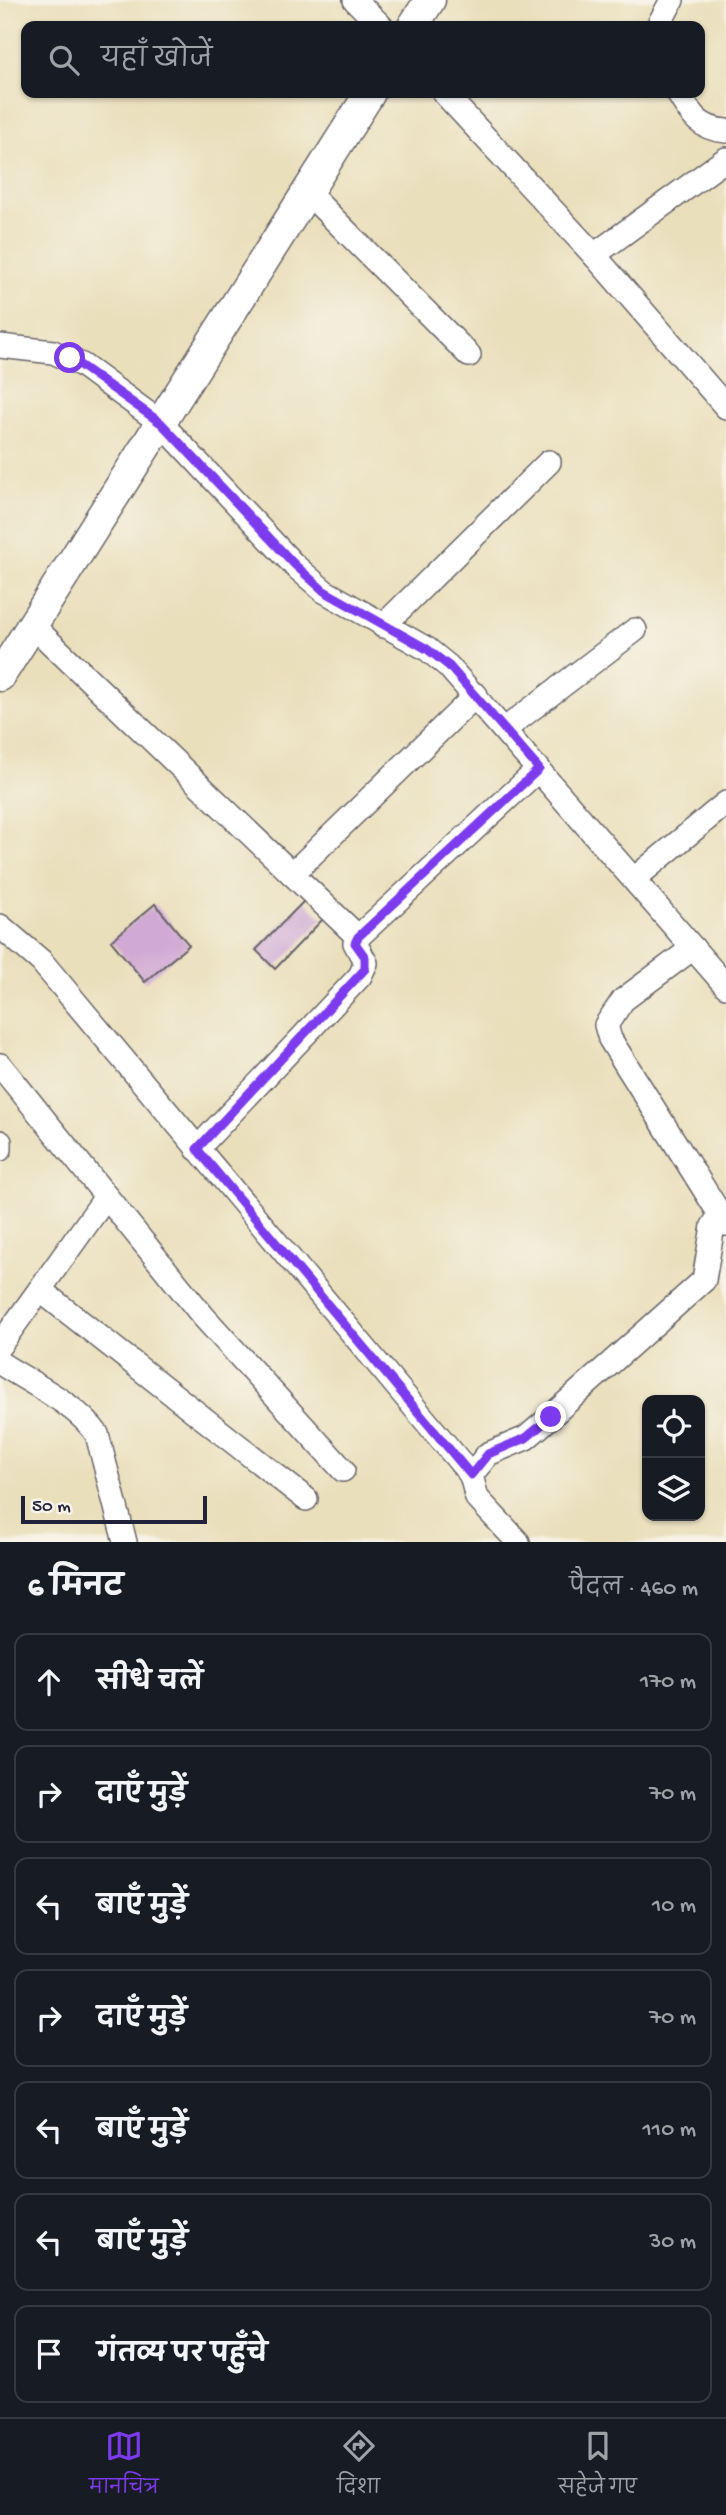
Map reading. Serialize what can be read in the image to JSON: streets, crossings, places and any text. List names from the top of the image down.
{
  "scale_bar": "50 m",
  "page": {
    "search": "यहाँ खोजें",
    "scale": "50 m",
    "heading": ["6 मिनट", "पैदल · 460 m"],
    "list": [
      ["सीधे चलें", "170 m"],
      ["दाएँ मुड़ें", "70 m"],
      ["बाएँ मुड़ें", "10 m"],
      ["दाएँ मुड़ें", "70 m"],
      ["बाएँ मुड़ें", "110 m"],
      ["बाएँ मुड़ें", "30 m"],
      "गंतव्य पर पहुँचे"
    ],
    "nav": ["मानचित्र", "दिशा", "सहेजे गए"]
  }
}
